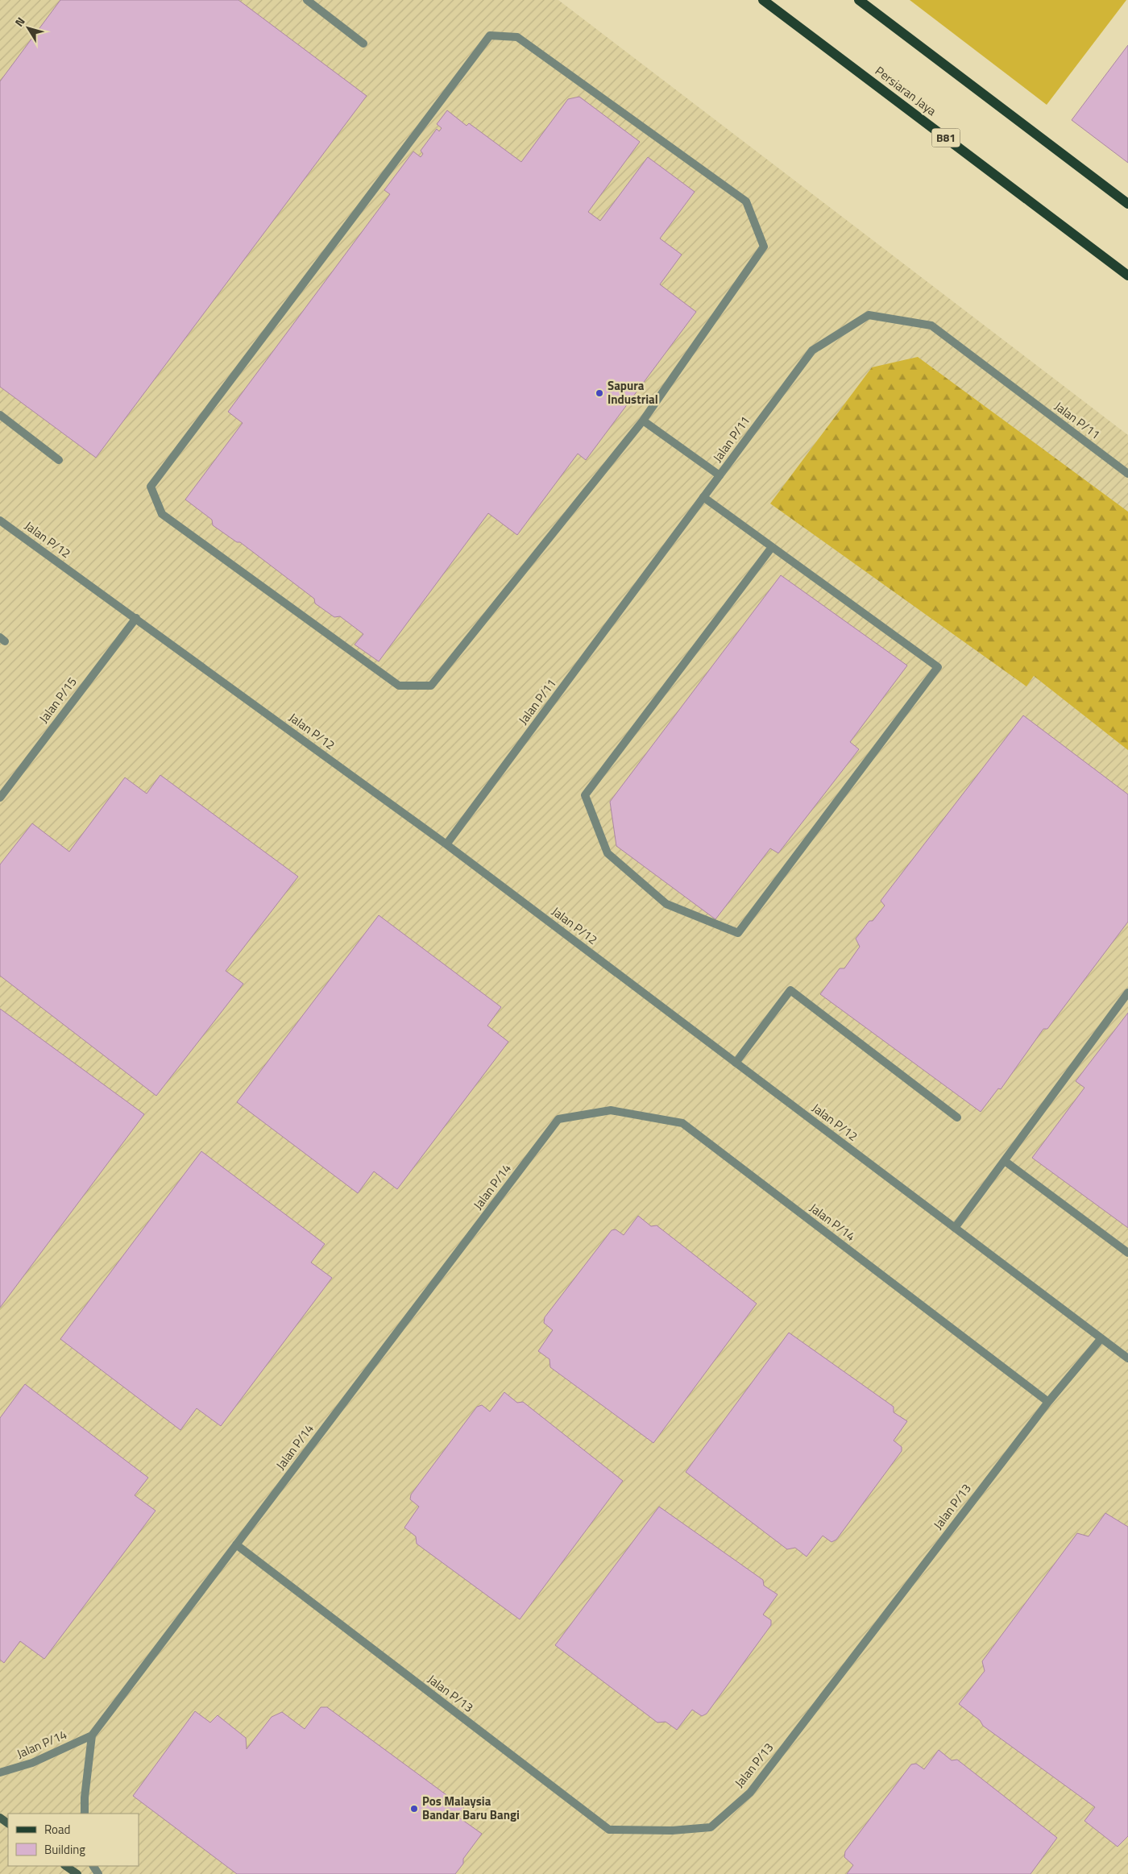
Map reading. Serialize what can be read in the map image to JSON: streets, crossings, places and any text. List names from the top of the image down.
{
  "streets": {
    "main road": ["Persiaran Jaya", "B81"],
    "street": [
      "Jalan P/11",
      "Jalan P/12",
      "Jalan P/15",
      "Jalan P/14",
      "Jalan P/13"
    ]
  },
  "crossings": [
    ["Jalan P/11", "Jalan P/12"],
    ["Jalan P/12", "Jalan P/15"],
    ["Jalan P/12", "Jalan P/13"],
    ["Jalan P/14", "Jalan P/13"]
  ],
  "places": ["Sapura Industrial", "Pos Malaysia Bandar Baru Bangi"],
  "legend": ["Road", "Building"],
  "north": "top left"
}
